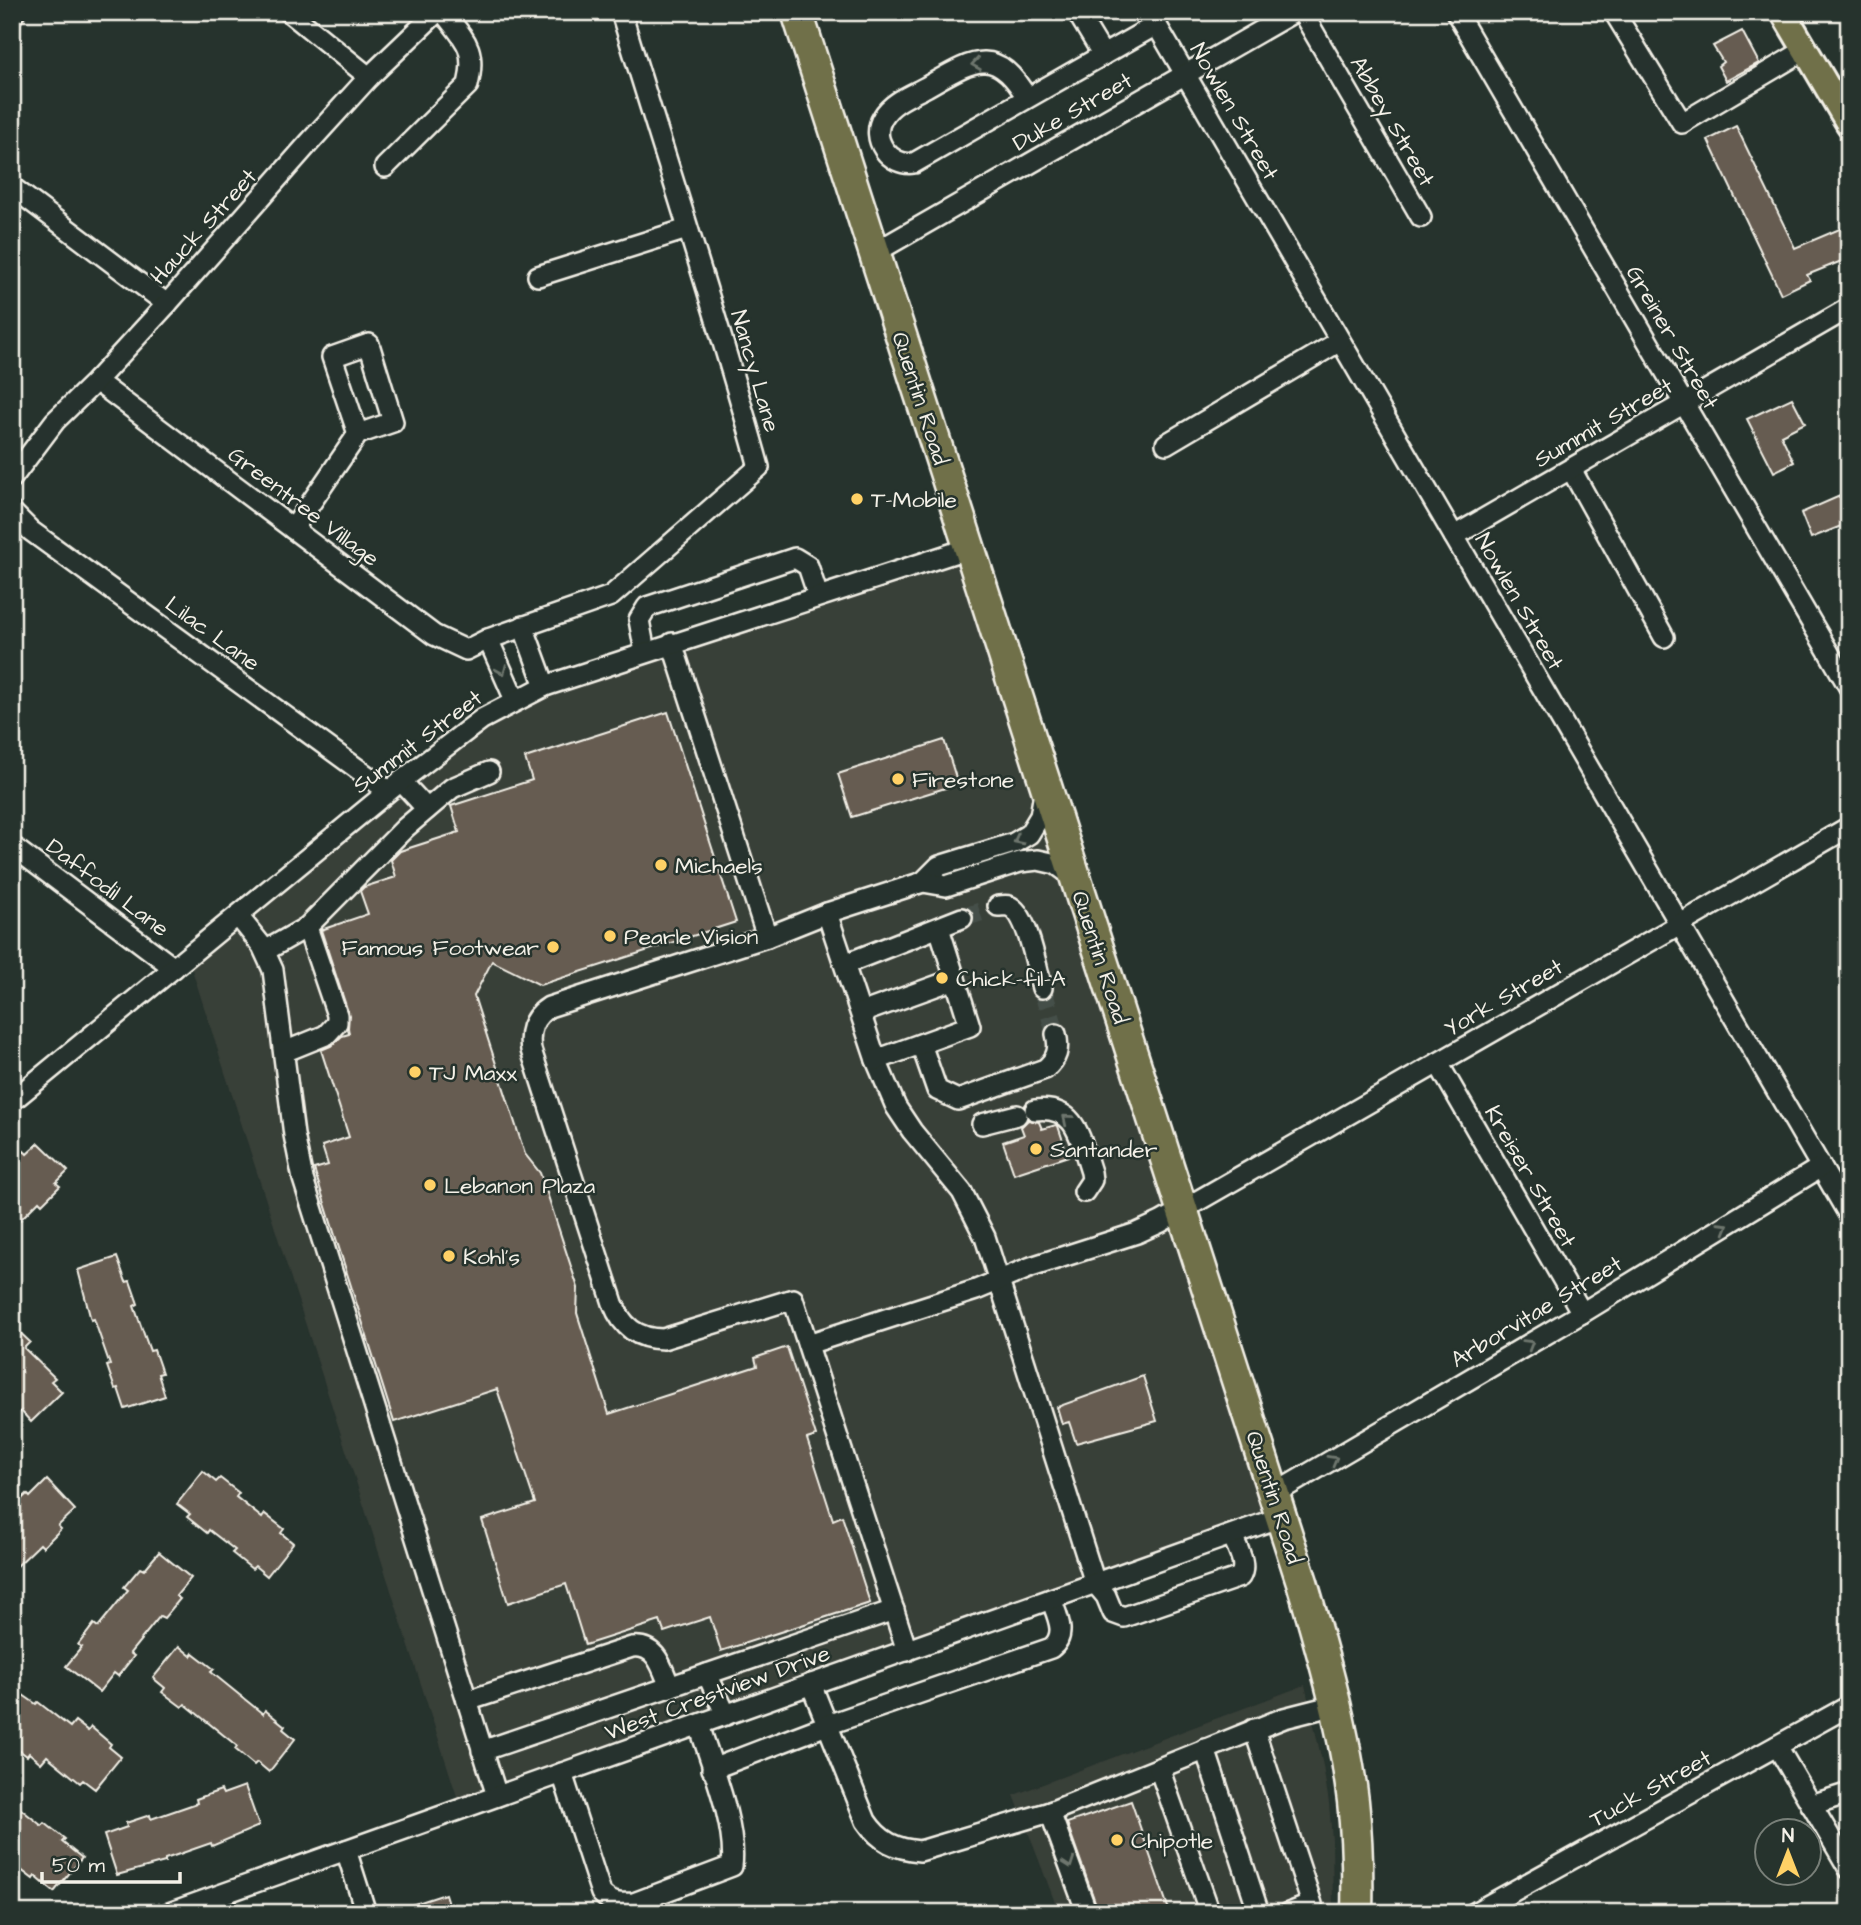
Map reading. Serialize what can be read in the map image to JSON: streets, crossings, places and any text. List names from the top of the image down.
{
  "streets": {
    "highway": ["Quentin Road"],
    "street": [
      "Duke Street",
      "Nowlen Street",
      "Abbey Street",
      "Hauck Street",
      "Greiner Street",
      "Nancy Lane",
      "Summit Street",
      "Greentree Village",
      "Lilac Lane",
      "Daffodil Lane",
      "York Street",
      "Kreiser Street",
      "Arborvitae Street",
      "West Crestview Drive",
      "Tuck Street"
    ]
  },
  "crossings": [
    ["Duke Street", "Nowlen Street"],
    ["Duke Street", "Quentin Road"],
    ["Nowlen Street", "Summit Street"],
    ["Nowlen Street", "York Street"],
    ["Nowlen Street", "Arborvitae Street"],
    ["Hauck Street", "Greentree Village"],
    ["Greiner Street", "Summit Street"],
    ["Nancy Lane", "Greentree Village"],
    ["Quentin Road", "Summit Street"],
    ["Quentin Road", "York Street"],
    ["Quentin Road", "Arborvitae Street"],
    ["Quentin Road", "West Crestview Drive"],
    ["Summit Street", "Lilac Lane"],
    ["Summit Street", "Daffodil Lane"],
    ["York Street", "Kreiser Street"],
    ["Kreiser Street", "Arborvitae Street"],
    ["Arborvitae Street", "West Crestview Drive"]
  ],
  "one_way": ["Arborvitae Street"],
  "places": [
    "T-Mobile",
    "Firestone",
    "Michaels",
    "Pearle Vision",
    "Famous Footwear",
    "Chick-fil-A",
    "TJ Maxx",
    "Santander",
    "Lebanon Plaza",
    "Kohl's",
    "Chipotle"
  ],
  "scale_bar": "50 m",
  "north": "top"
}
